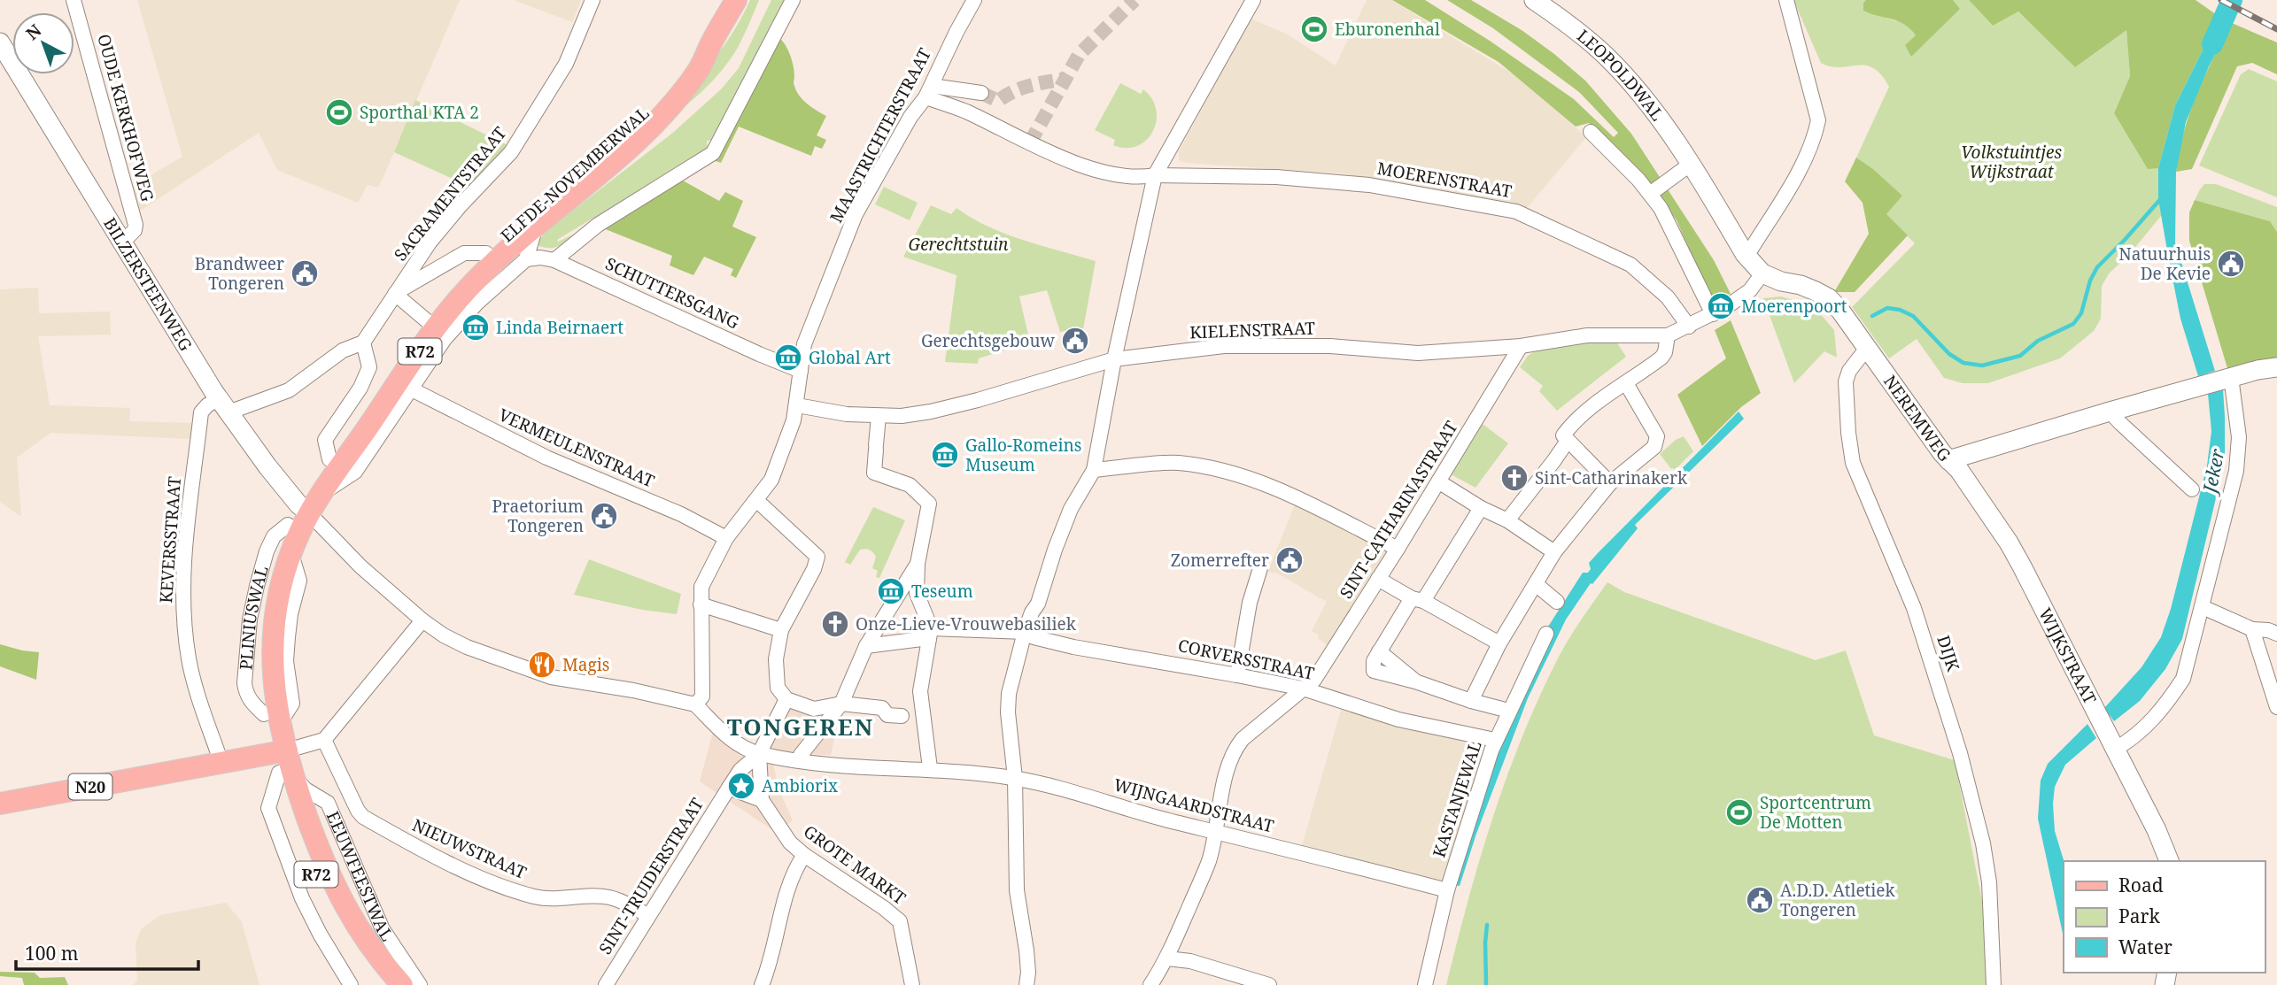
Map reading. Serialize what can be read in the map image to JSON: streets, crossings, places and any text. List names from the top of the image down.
{
  "streets": {
    "main road": [
      "ELFDE-NOVEMBERWAL",
      "R72",
      "PLINIUSWAL",
      "N20",
      "EEUWFEESTWAL"
    ],
    "street": [
      "LEOPOLDWAL",
      "OUDE KERKHOFWEG",
      "MAASTRICHTERSTRAAT",
      "MOERENSTRAAT",
      "SACRAMENTSTRAAT",
      "BILZERSTEENWEG",
      "SCHUTTERSGANG",
      "KIELENSTRAAT",
      "NEREMWEG",
      "VERMEULENSTRAAT",
      "SINT-CATHARINASTRAAT",
      "KEVERSSTRAAT",
      "DIJK",
      "WIJKSTRAAT",
      "CORVERSSTRAAT",
      "KASTANJEWAL",
      "WIJNGAARDSTRAAT",
      "NIEUWSTRAAT",
      "GROTE MARKT",
      "SINT-TRUIDERSTRAAT"
    ]
  },
  "crossings": [
    ["LEOPOLDWAL", "NEREMWEG"],
    ["OUDE KERKHOFWEG", "BILZERSTEENWEG"],
    ["MAASTRICHTERSTRAAT", "MOERENSTRAAT"],
    ["MAASTRICHTERSTRAAT", "SCHUTTERSGANG"],
    ["MAASTRICHTERSTRAAT", "KIELENSTRAAT"],
    ["MAASTRICHTERSTRAAT", "VERMEULENSTRAAT"],
    ["ELFDE-NOVEMBERWAL", "R72"],
    ["MOERENSTRAAT", "KIELENSTRAAT"],
    ["BILZERSTEENWEG", "R72"],
    ["BILZERSTEENWEG", "KEVERSSTRAAT"],
    ["BILZERSTEENWEG", "PLINIUSWAL"],
    ["KIELENSTRAAT", "SINT-CATHARINASTRAAT"],
    ["R72", "PLINIUSWAL"],
    ["R72", "N20"],
    ["R72", "EEUWFEESTWAL"],
    ["NEREMWEG", "DIJK"],
    ["NEREMWEG", "WIJKSTRAAT"],
    ["SINT-CATHARINASTRAAT", "CORVERSSTRAAT"],
    ["SINT-CATHARINASTRAAT", "WIJNGAARDSTRAAT"],
    ["KEVERSSTRAAT", "N20"],
    ["PLINIUSWAL", "N20"],
    ["PLINIUSWAL", "EEUWFEESTWAL"],
    ["CORVERSSTRAAT", "KASTANJEWAL"],
    ["N20", "EEUWFEESTWAL"],
    ["KASTANJEWAL", "WIJNGAARDSTRAAT"],
    ["NIEUWSTRAAT", "SINT-TRUIDERSTRAAT"]
  ],
  "districts": ["TONGEREN"],
  "water": ["Jeker"],
  "parks": ["Volkstuintjes Wijkstraat", "Gerechtstuin"],
  "places": {
    "sports": ["Eburonenhal", "Sporthal KTA 2", "Sportcentrum De Motten"],
    "public building": [
      "Natuurhuis De Kevie",
      "Brandweer Tongeren",
      "Gerechtsgebouw",
      "Praetorium Tongeren",
      "Zomerrefter",
      "A.D.D. Atletiek Tongeren"
    ],
    "museum": [
      "Moerenpoort",
      "Linda Beirnaert",
      "Global Art",
      "Gallo-Romeins Museum",
      "Teseum"
    ],
    "church": ["Sint-Catharinakerk", "Onze-Lieve-Vrouwebasiliek"],
    "restaurant": ["Magis"],
    "place": ["Ambiorix"]
  },
  "legend": ["Road", "Park", "Water"],
  "scale_bar": "100 m",
  "north": "top left"
}
